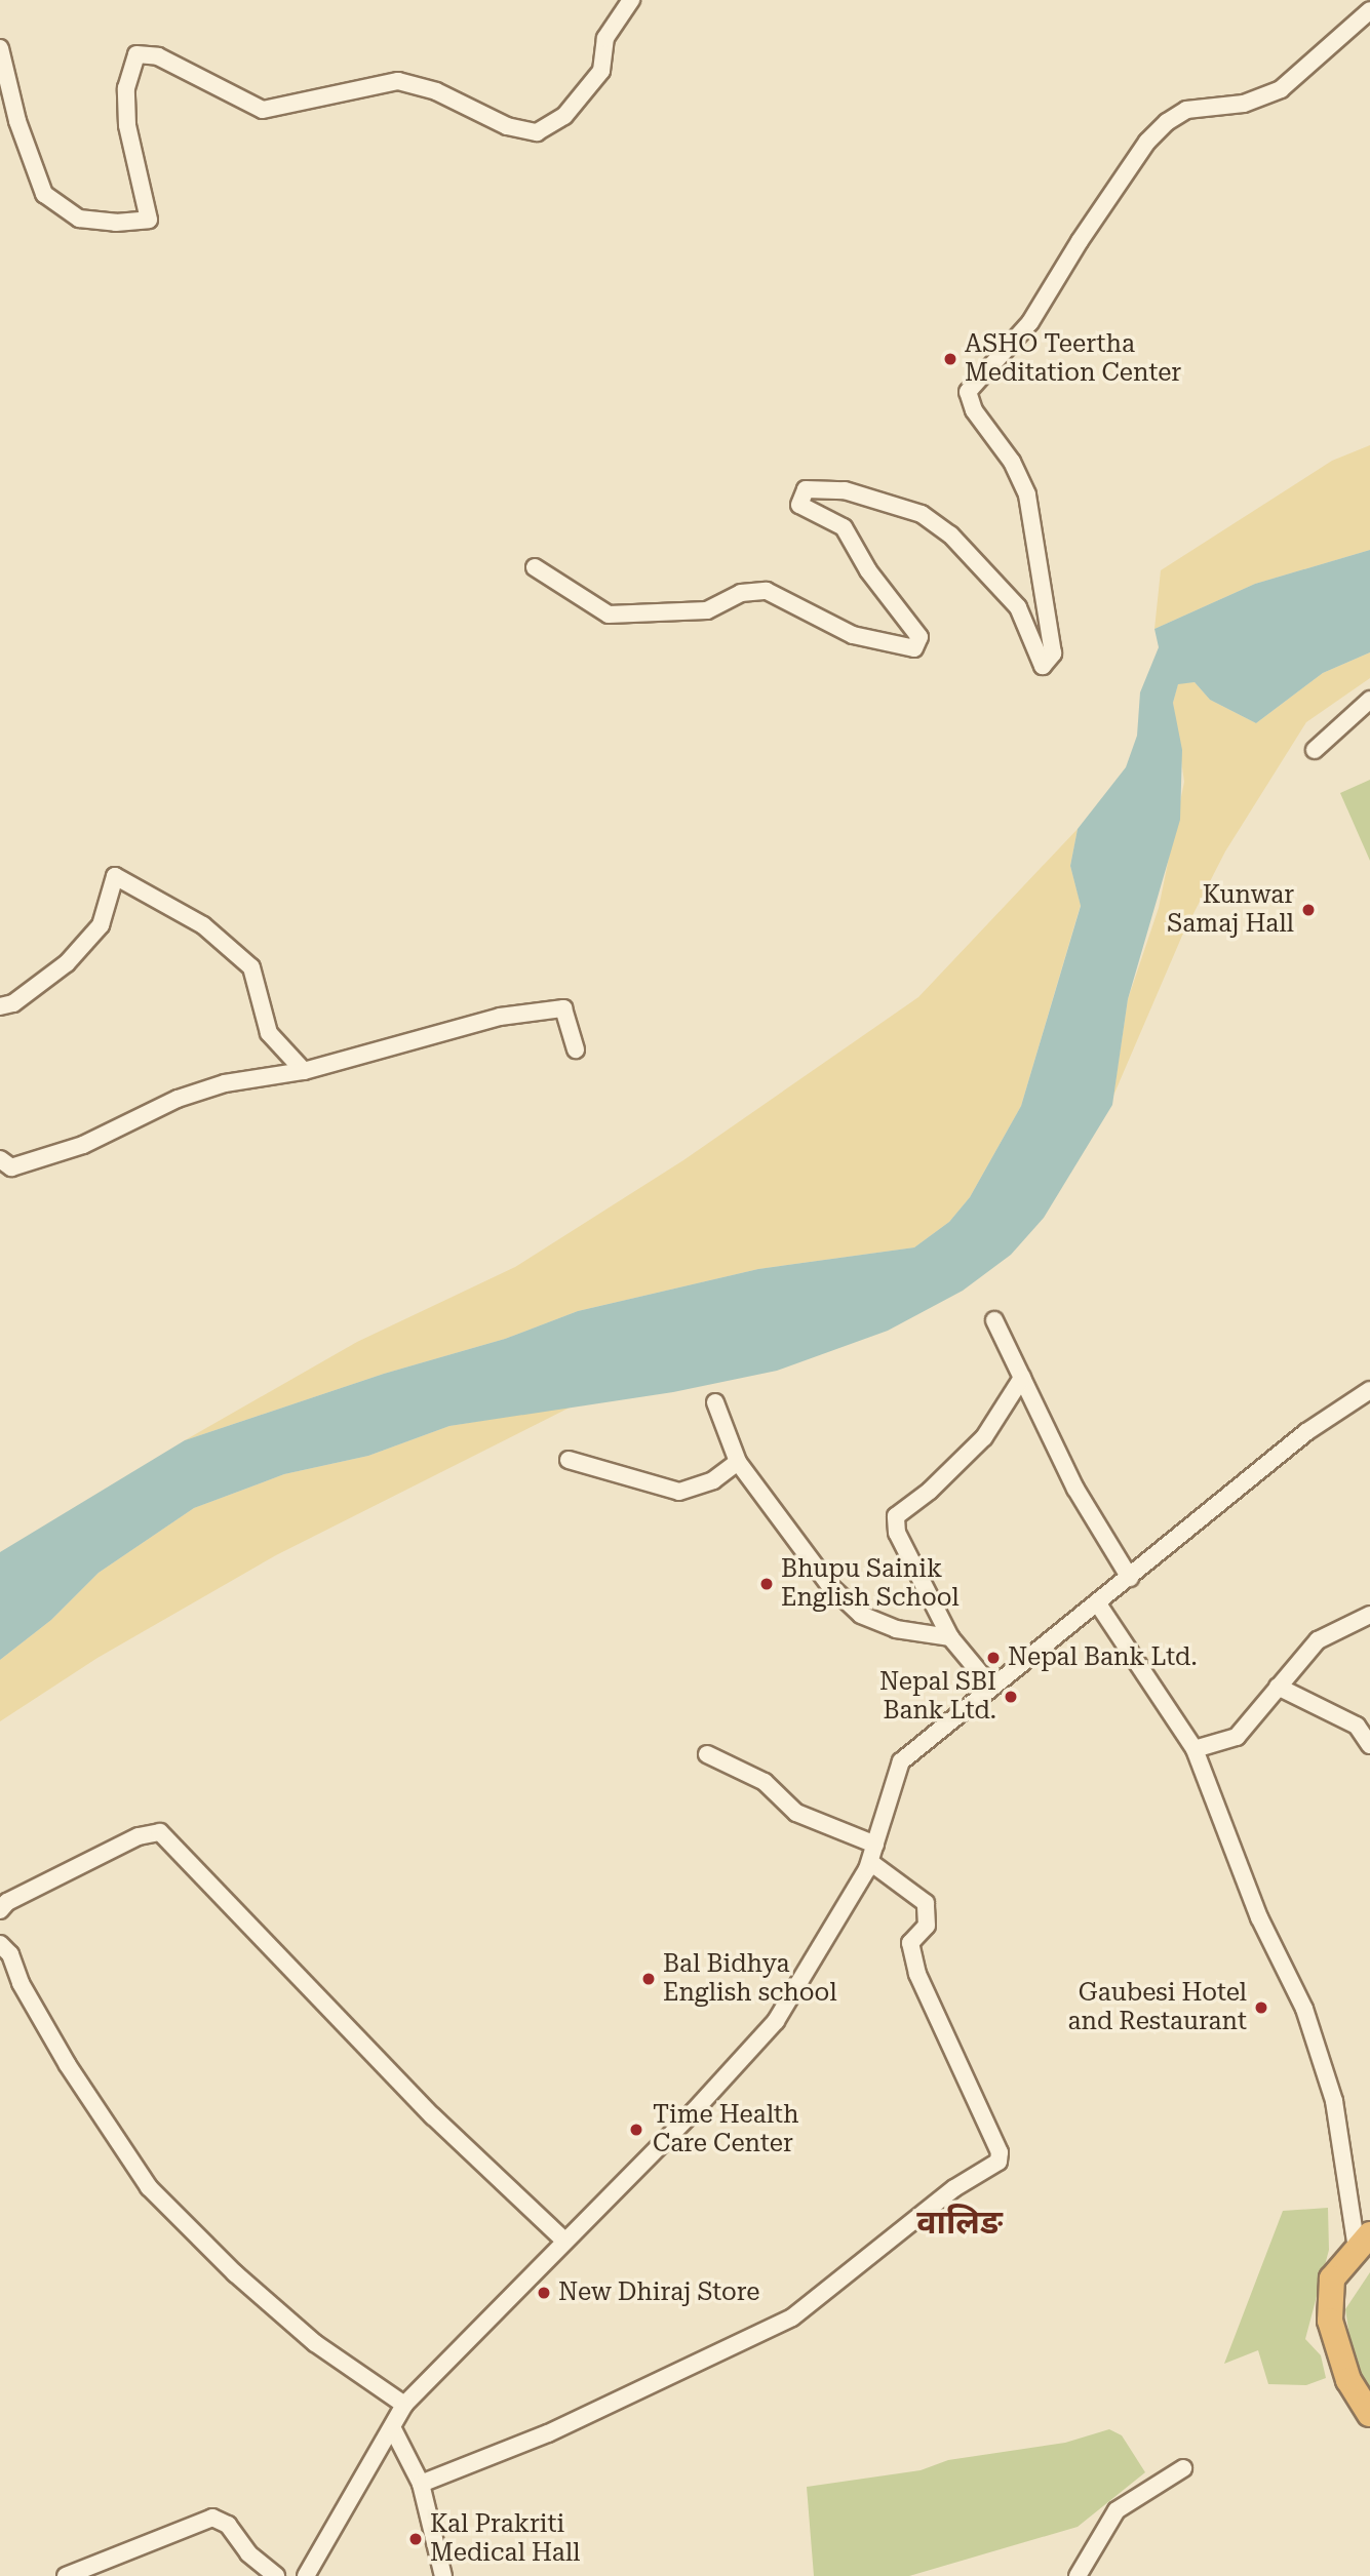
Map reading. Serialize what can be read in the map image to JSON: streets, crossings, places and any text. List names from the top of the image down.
{
  "districts": ["वालिङ"],
  "places": [
    "ASHO Teertha Meditation Center",
    "Kunwar Samaj Hall",
    "Bhupu Sainik English School",
    "Nepal Bank Ltd.",
    "Nepal SBI Bank Ltd.",
    "Bal Bidhya English school",
    "Gaubesi Hotel and Restaurant",
    "Time Health Care Center",
    "New Dhiraj Store",
    "Kal Prakriti Medical Hall"
  ]
}
